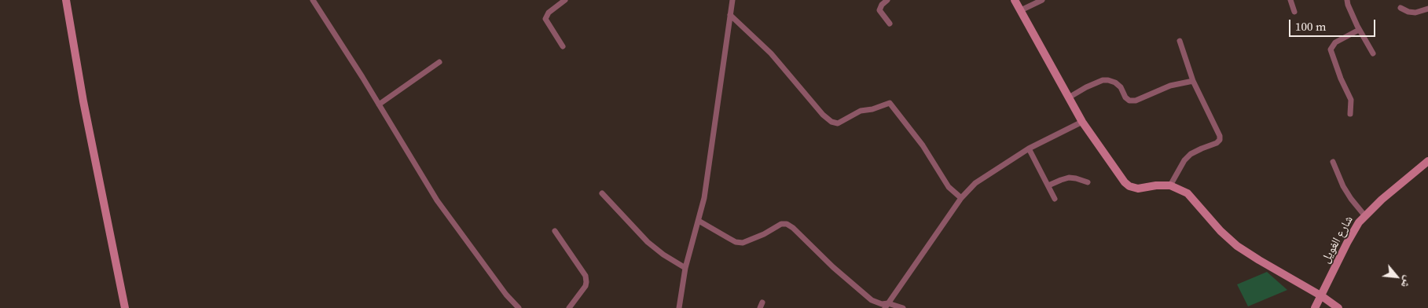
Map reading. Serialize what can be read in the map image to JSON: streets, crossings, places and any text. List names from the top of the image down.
{
  "streets": {
    "street": ["شارع الغويل"]
  },
  "scale_bar": "100 m",
  "north": "bottom right"
}
